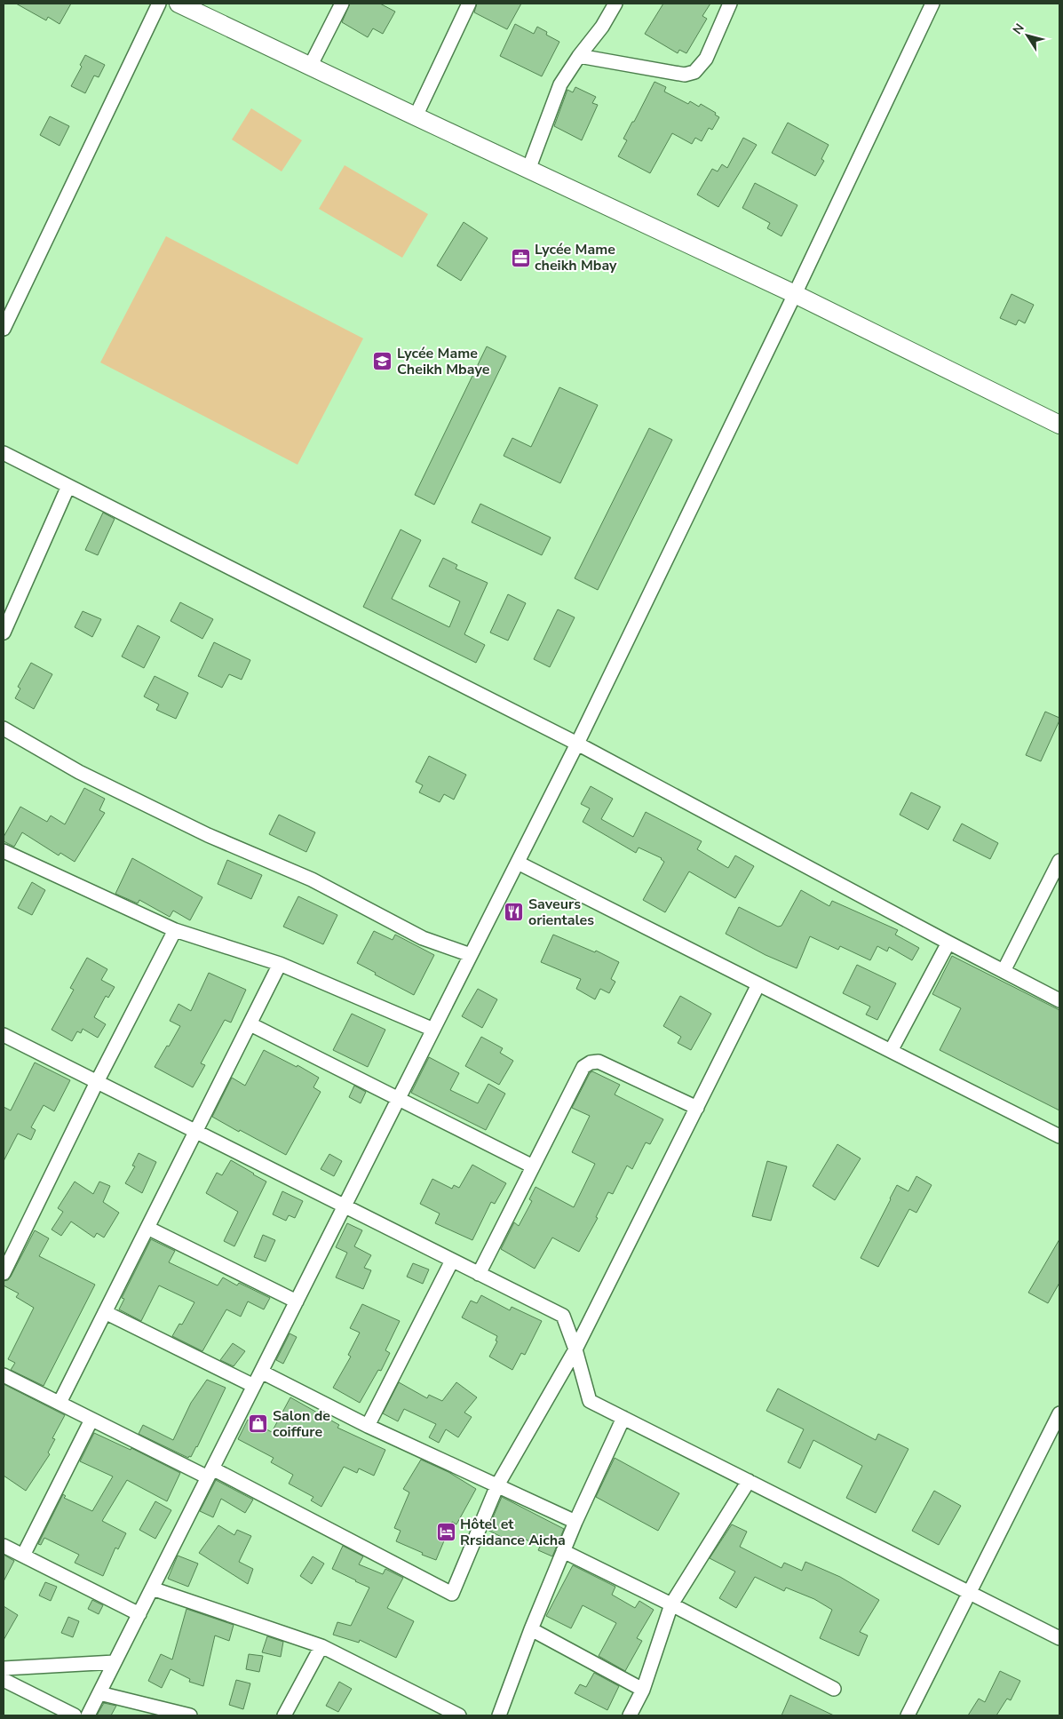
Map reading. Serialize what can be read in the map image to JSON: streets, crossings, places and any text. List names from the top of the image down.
{
  "places": {
    "office": ["Lycée Mame cheikh Mbay"],
    "school or university": ["Lycée Mame Cheikh Mbaye"],
    "restaurant": ["Saveurs orientales"],
    "shop": ["Salon de coiffure"],
    "hotel": ["Hôtel et Rrsidance Aicha"]
  },
  "north": "top left"
}
